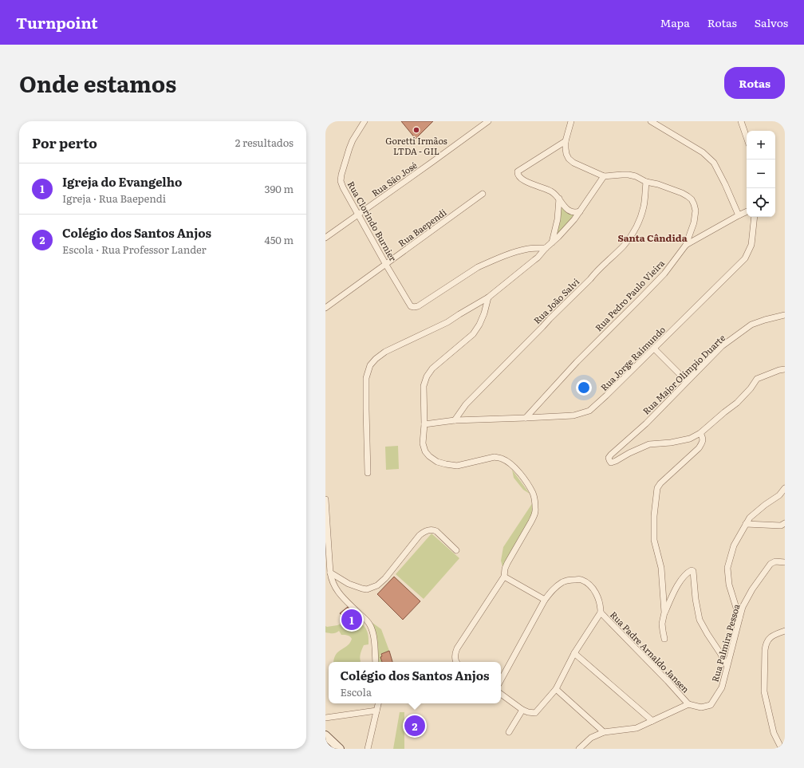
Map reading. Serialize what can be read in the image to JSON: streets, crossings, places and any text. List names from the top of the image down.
{
  "streets": {
    "street": [
      "Rua São José",
      "Rua Clorindo Burnier",
      "Rua Baependi",
      "Rua Pedro Paulo Vieira",
      "Rua João Salvi",
      "Rua Jorge Raimundo",
      "Rua Major Olímpio Duarte",
      "Rua Palmira Pessoa",
      "Rua Padre Arnaldo Jansen"
    ]
  },
  "crossings": [
    ["Rua São José", "Rua Clorindo Burnier"],
    ["Rua Clorindo Burnier", "Rua Baependi"],
    ["Rua Pedro Paulo Vieira", "Rua João Salvi"],
    ["Rua Pedro Paulo Vieira", "Rua Jorge Raimundo"],
    ["Rua João Salvi", "Rua Jorge Raimundo"],
    ["Rua Palmira Pessoa", "Rua Padre Arnaldo Jansen"]
  ],
  "districts": ["Santa Cândida"],
  "places": ["Goretti Irmãos LTDA - GIL"],
  "page": {
    "header": "Turnpoint",
    "nav": ["Mapa", "Rotas", "Salvos"],
    "title": "Onde estamos",
    "buttons": "Rotas",
    "heading": ["Por perto", "2 resultados"],
    "map_buttons": ["+", "−"],
    "list": [
      {
        "mark": "1",
        "name": "Igreja do Evangelho",
        "note": "Igreja · Rua Baependi",
        "value": "390 m"
      },
      {
        "mark": "2",
        "name": "Colégio dos Santos Anjos",
        "note": "Escola · Rua Professor Lander",
        "value": "450 m"
      }
    ],
    "pins": ["1", "2"],
    "popup": ["Colégio dos Santos Anjos", "Escola"]
  }
}
